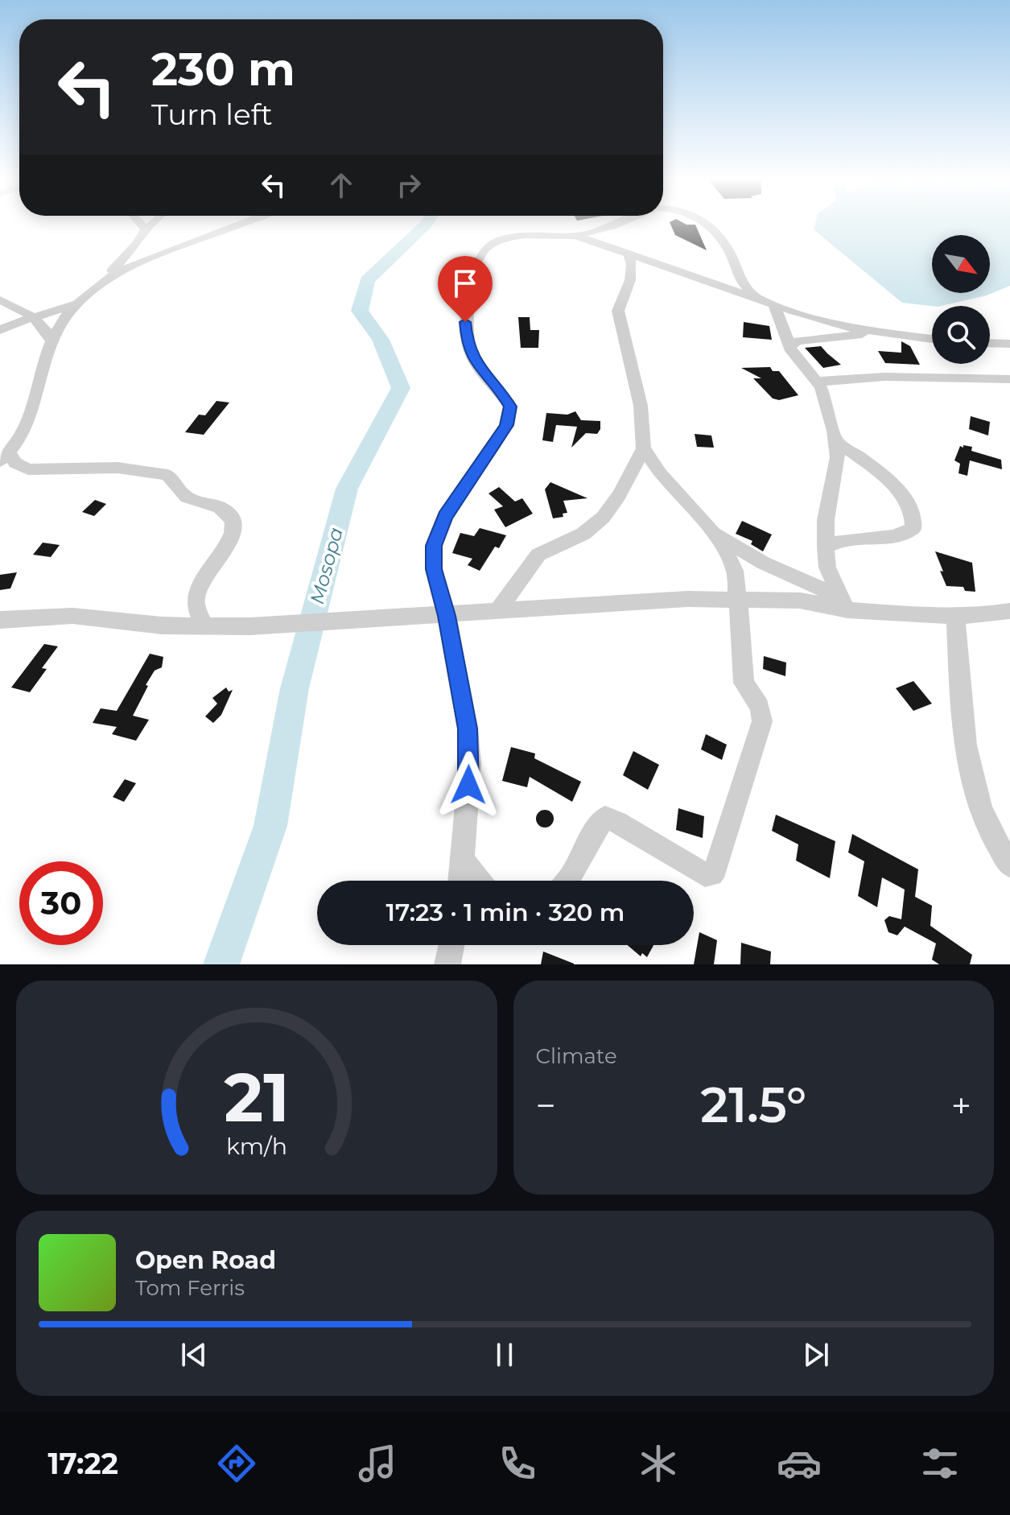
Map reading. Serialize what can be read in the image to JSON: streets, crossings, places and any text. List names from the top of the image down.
{
  "water": ["Mosopa"],
  "north": "bottom right",
  "page": {
    "turn": ["230 m", "Turn left"],
    "limit": "30",
    "trip": "17:23 · 1 min · 320 m",
    "tile": "Climate",
    "heat": ["−", "21.5°", "+"],
    "song": ["Open Road", "Tom Ferris"],
    "tabs": "17:22",
    "gauge": ["21", "km/h"]
  }
}
